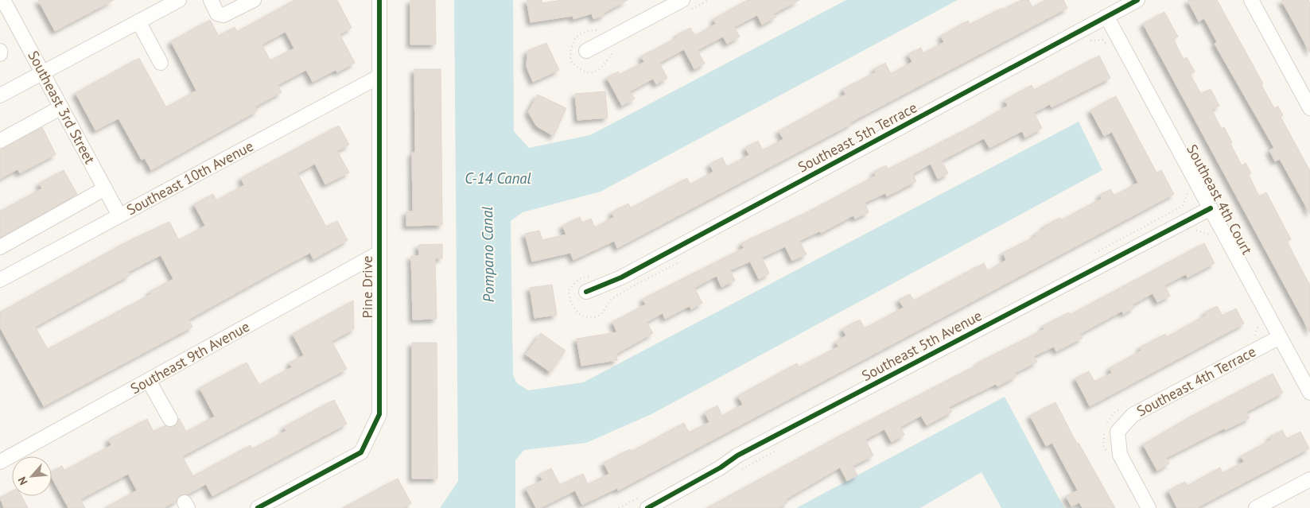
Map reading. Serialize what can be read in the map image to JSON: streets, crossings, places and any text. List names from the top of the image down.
{
  "streets": {
    "street": [
      "Southeast 3rd Street",
      "Southeast 5th Terrace",
      "Southeast 10th Avenue",
      "Southeast 4th Court",
      "Pine Drive",
      "Southeast 5th Avenue",
      "Southeast 9th Avenue",
      "Southeast 4th Terrace"
    ]
  },
  "crossings": [
    ["Southeast 3rd Street", "Southeast 10th Avenue"],
    ["Southeast 5th Terrace", "Southeast 4th Court"],
    ["Southeast 10th Avenue", "Pine Drive"],
    ["Southeast 4th Court", "Southeast 5th Avenue"],
    ["Southeast 4th Court", "Southeast 4th Terrace"],
    ["Pine Drive", "Southeast 9th Avenue"]
  ],
  "water": ["C-14 Canal", "Pompano Canal"],
  "north": "bottom left"
}
